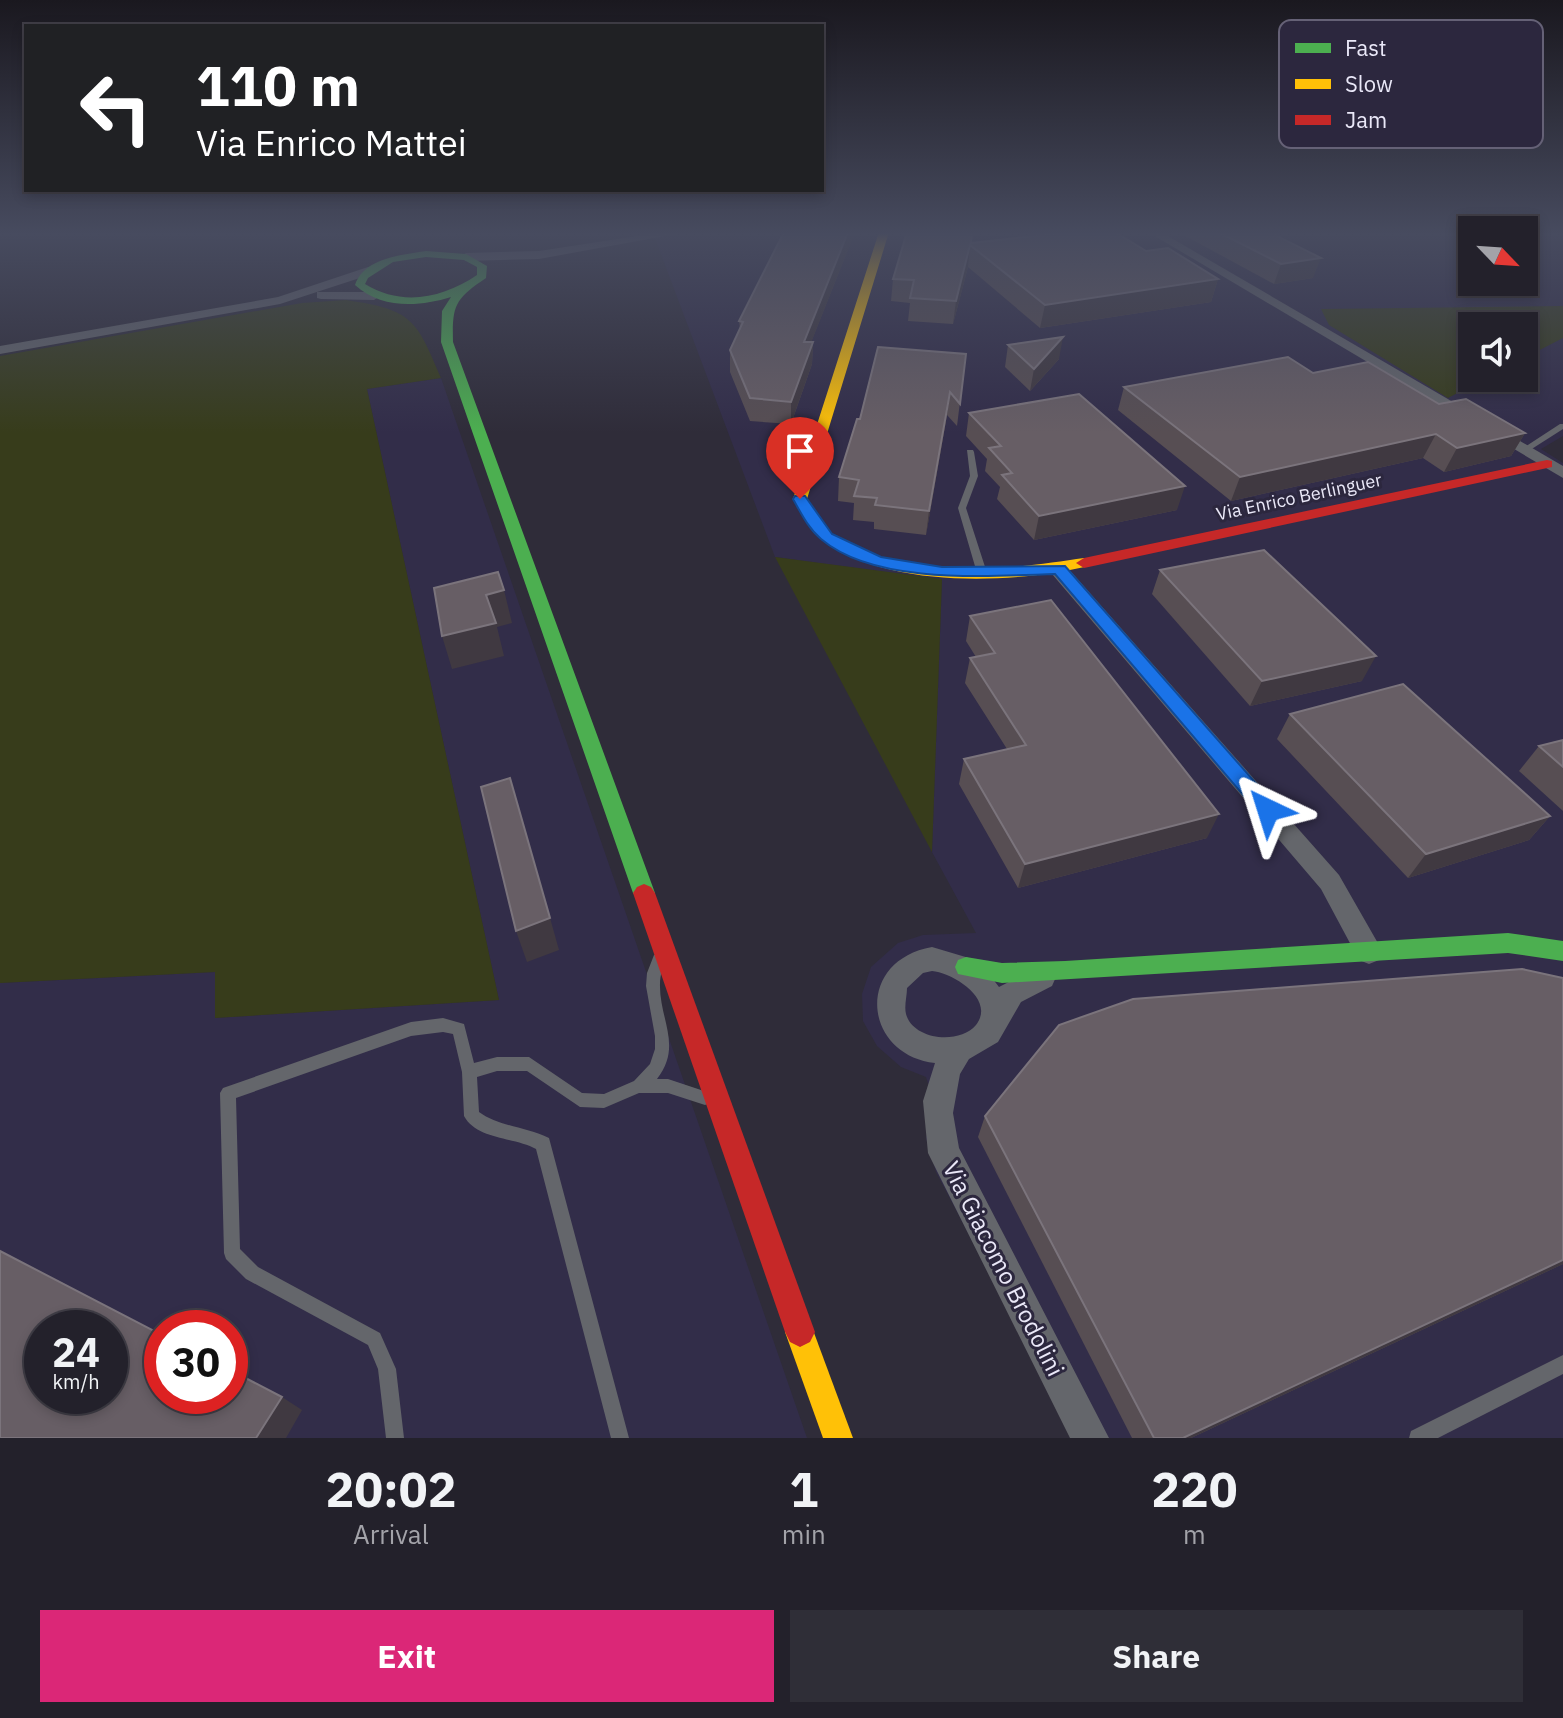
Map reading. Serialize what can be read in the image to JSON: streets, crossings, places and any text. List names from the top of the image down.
{
  "streets": {
    "main road": ["Via Enrico Berlinguer"],
    "street": ["Via Giacomo Brodolini"]
  },
  "legend": ["Fast", "Slow", "Jam"],
  "north": "bottom right",
  "page": {
    "turn": ["110 m", "Via Enrico Mattei"],
    "speed": "24 km/h",
    "limit": "30",
    "eta": [
      "20:02",
      "Arrival",
      "1",
      "min",
      "220",
      "m"
    ],
    "buttons": ["Exit", "Share"]
  }
}
